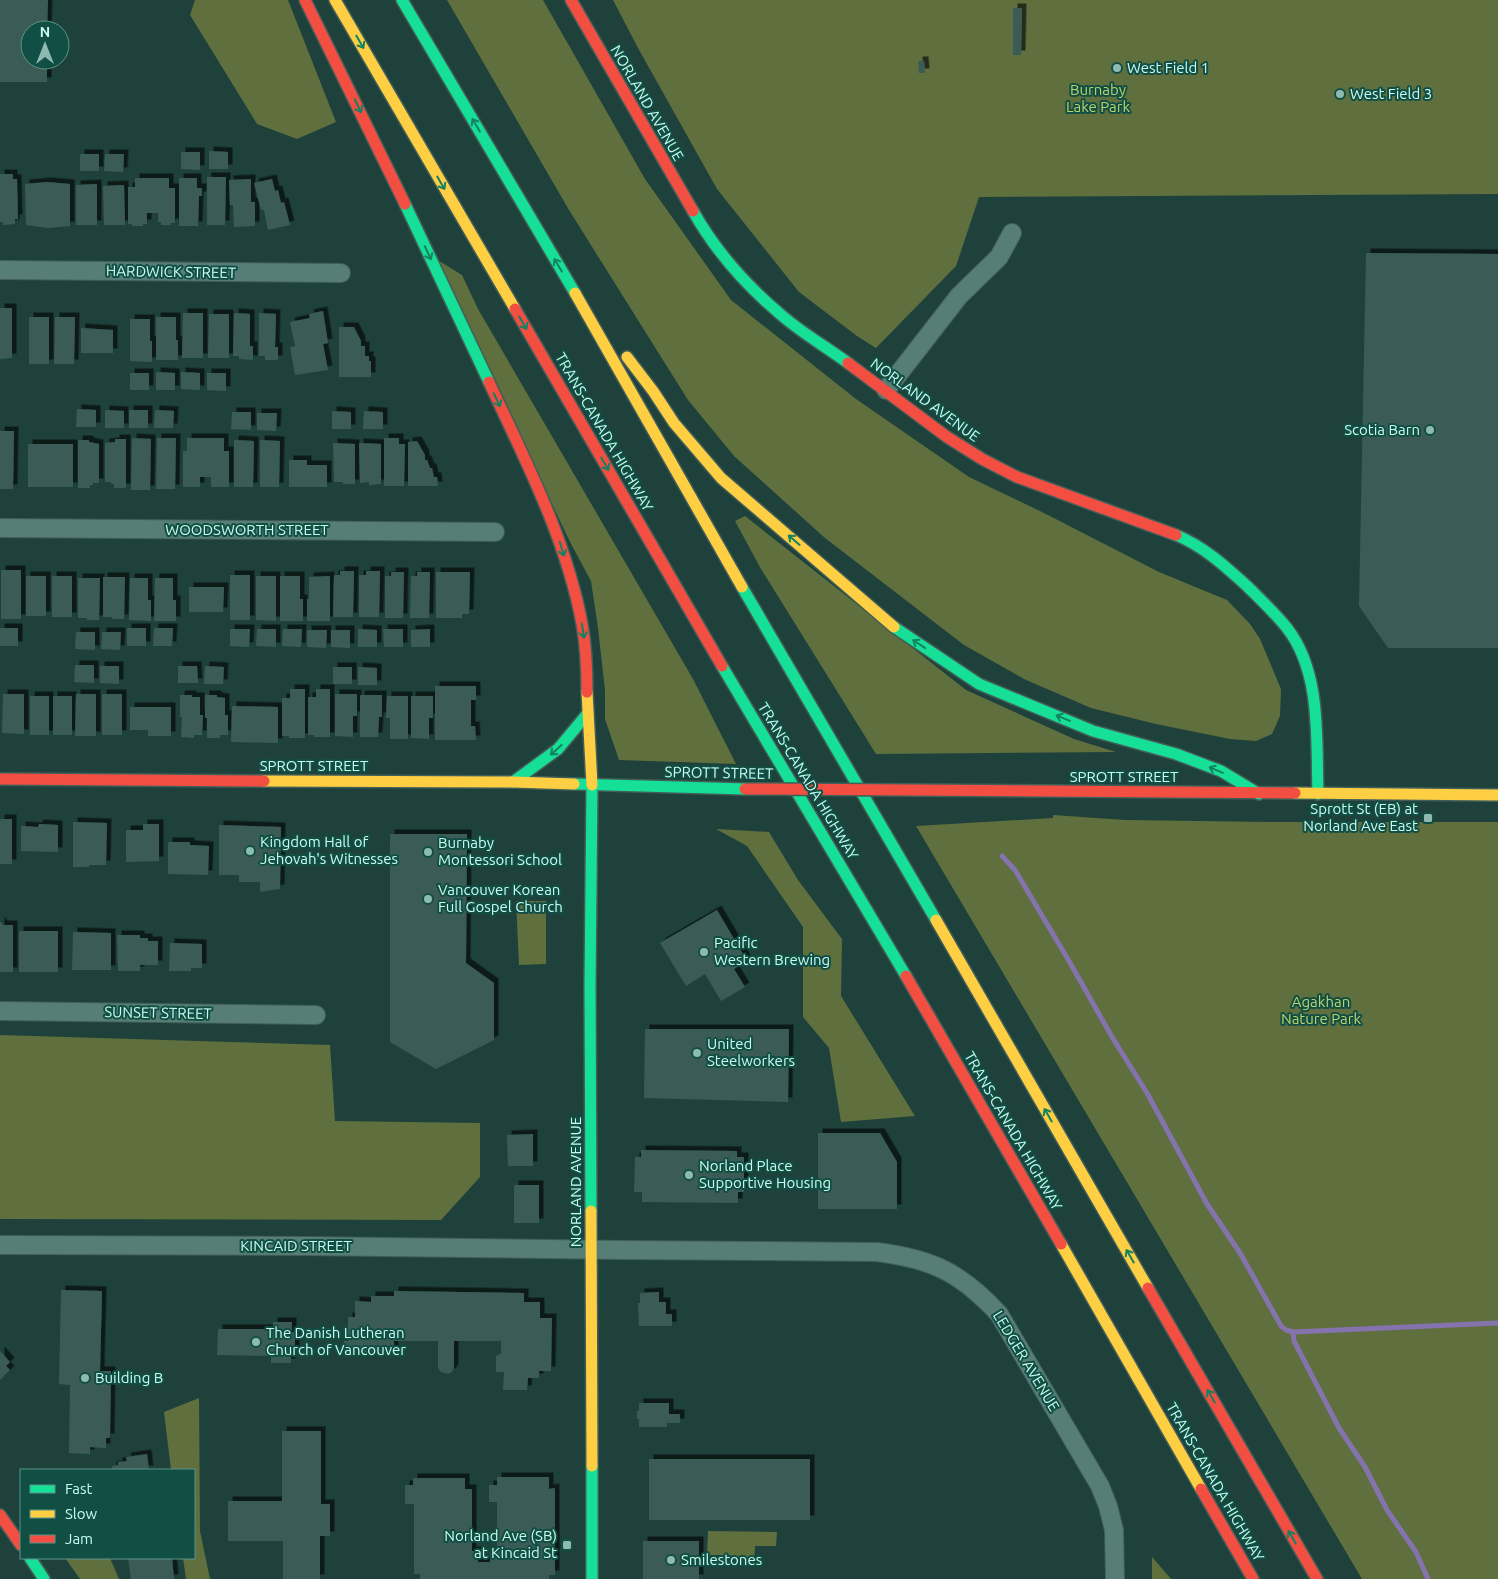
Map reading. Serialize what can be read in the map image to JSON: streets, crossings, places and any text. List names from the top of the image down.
{
  "streets": {
    "main road": ["NORLAND AVENUE", "TRANS-CANADA HIGHWAY", "SPROTT STREET"],
    "street": [
      "HARDWICK STREET",
      "WOODSWORTH STREET",
      "SUNSET STREET",
      "KINCAID STREET",
      "LEDGER AVENUE"
    ]
  },
  "crossings": [
    ["NORLAND AVENUE", "SPROTT STREET"],
    ["NORLAND AVENUE", "KINCAID STREET"],
    ["NORLAND AVENUE", "LEDGER AVENUE"],
    ["KINCAID STREET", "LEDGER AVENUE"]
  ],
  "parks": ["Burnaby Lake Park", "Agakhan Nature Park"],
  "places": {
    "other": [
      "West Field 1",
      "West Field 3",
      "Scotia Barn",
      "Kingdom Hall of Jehovah's Witnesses",
      "Burnaby Montessori School",
      "Vancouver Korean Full Gospel Church",
      "Pacific Western Brewing",
      "United Steelworkers",
      "Norland Place Supportive Housing",
      "The Danish Lutheran Church of Vancouver",
      "Building B",
      "Smilestones"
    ],
    "transit": ["Sprott St (EB) at Norland Ave East", "Norland Ave (SB) at Kincaid St"]
  },
  "legend": ["Fast", "Slow", "Jam"],
  "north": "top"
}
